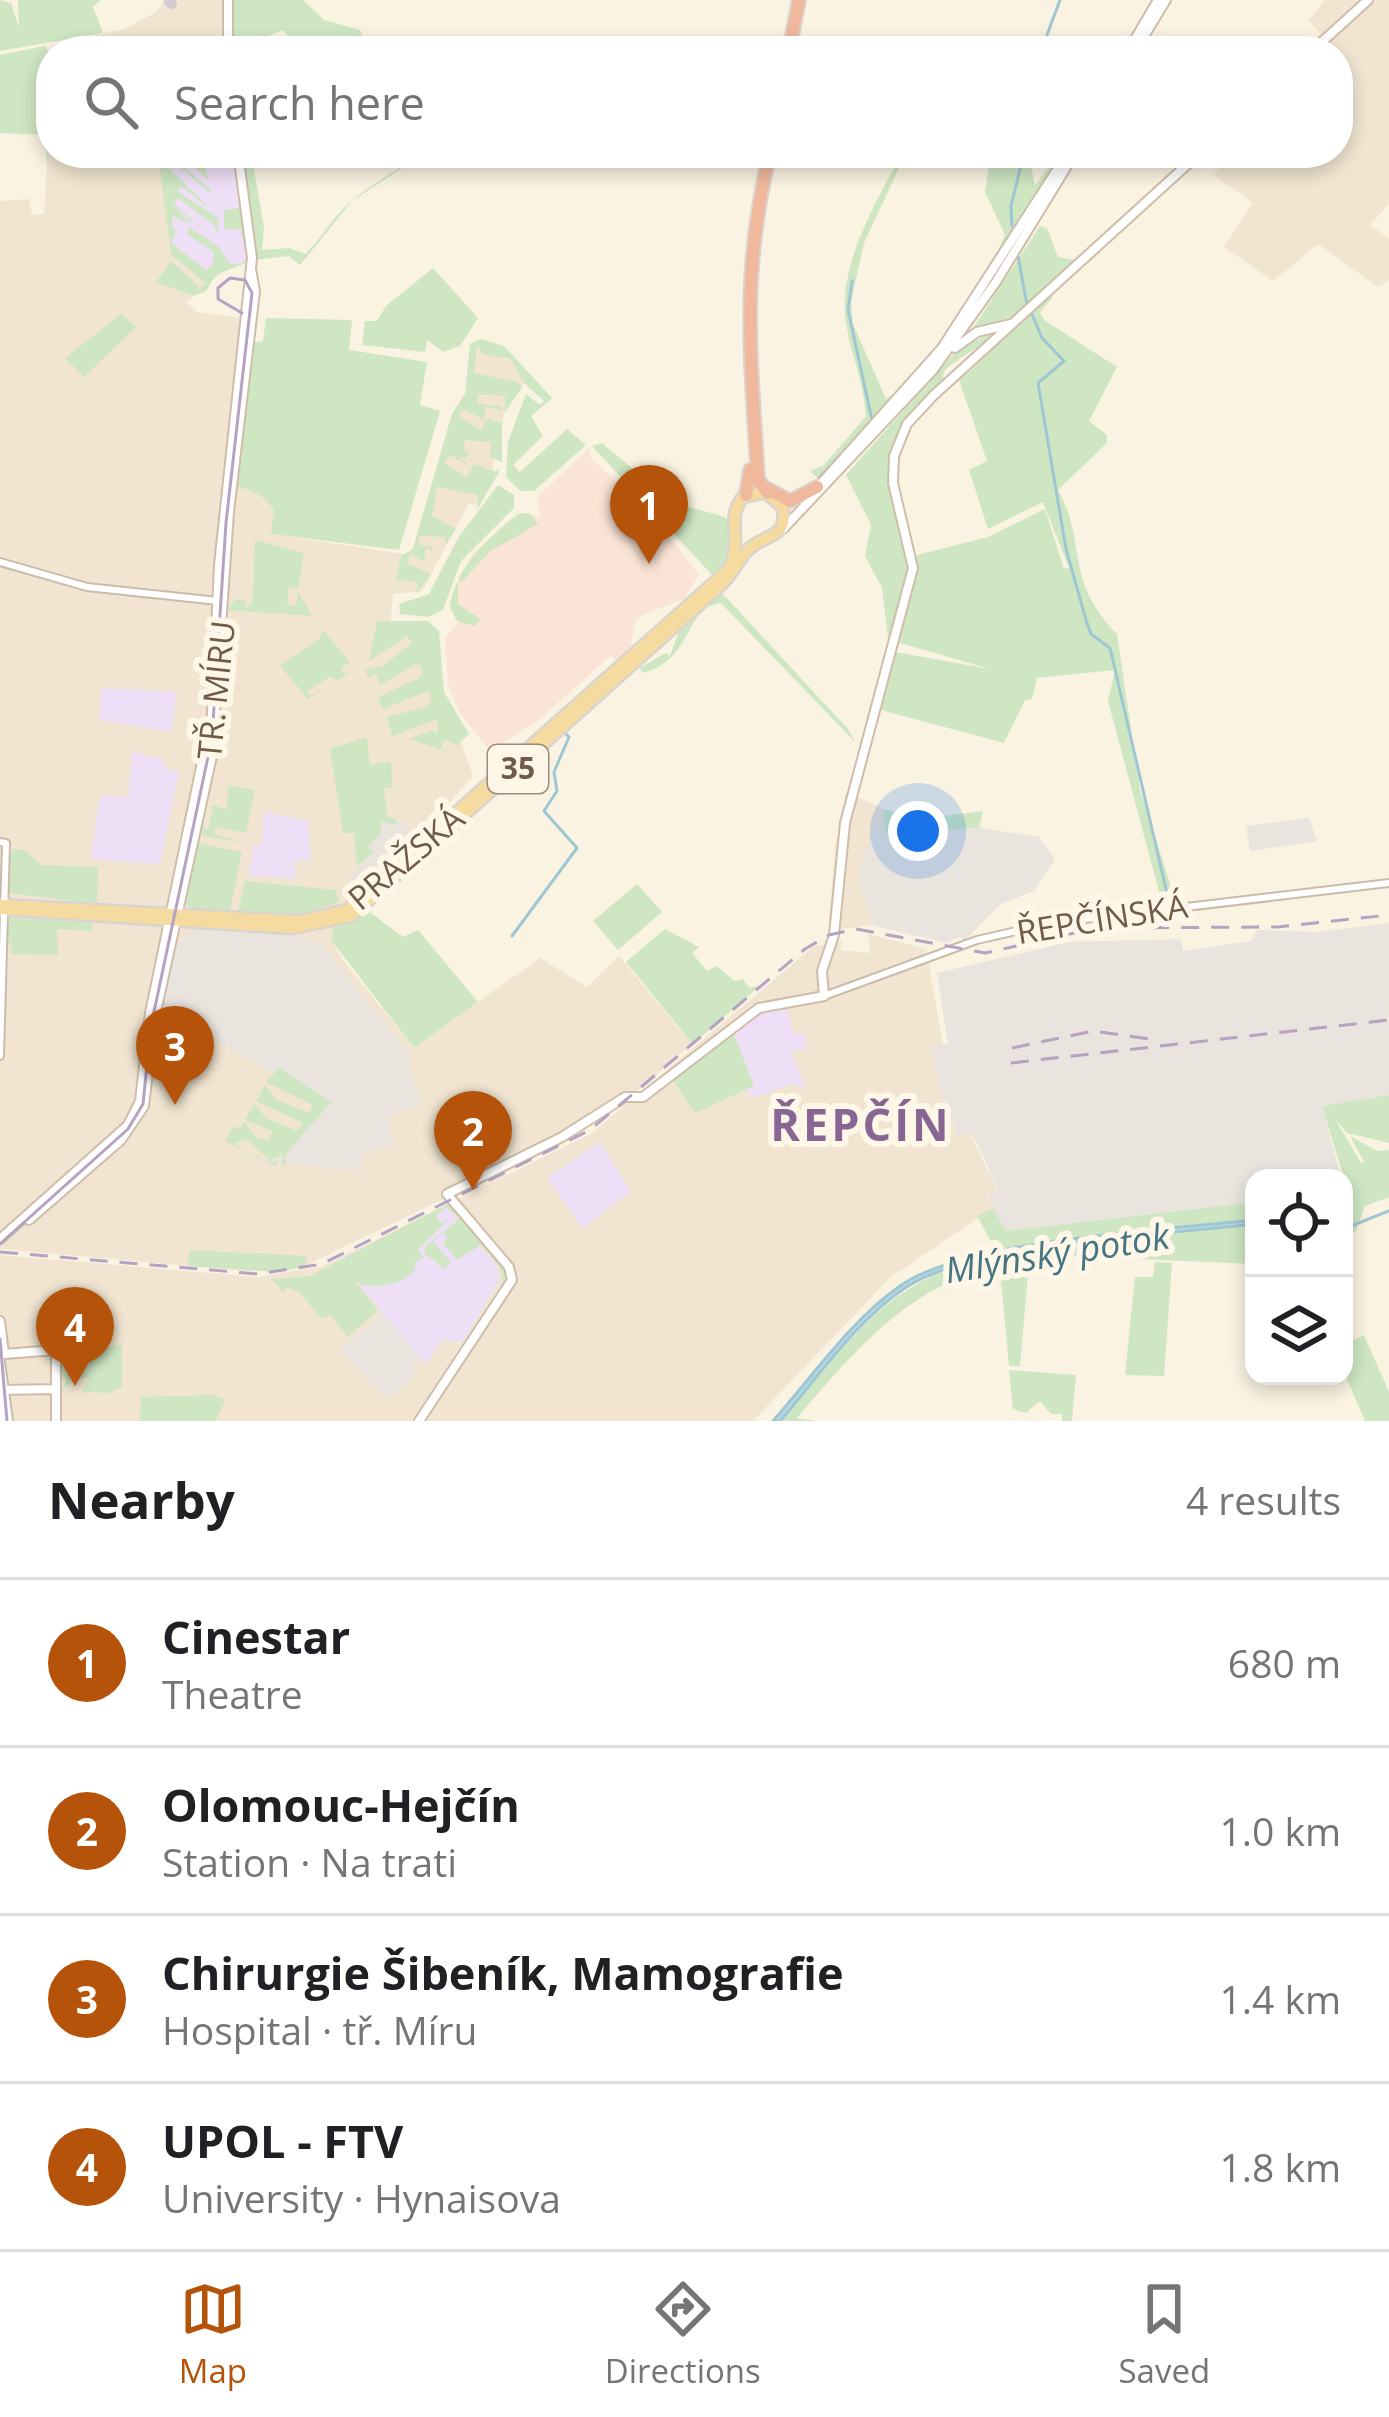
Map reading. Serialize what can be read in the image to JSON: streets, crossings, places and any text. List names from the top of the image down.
{
  "streets": {
    "main road": ["TŘ. MÍRU", "35", "PRAŽSKÁ"],
    "street": ["ŘEPČÍNSKÁ"]
  },
  "crossings": [
    ["TŘ. MÍRU", "35"],
    ["TŘ. MÍRU", "PRAŽSKÁ"],
    ["35", "PRAŽSKÁ"]
  ],
  "districts": ["ŘEPČÍN"],
  "water": ["Mlýnský potok"],
  "page": {
    "search": "Search here",
    "pins": [
      "1",
      "3",
      "2",
      "4"
    ],
    "heading": ["Nearby", "4 results"],
    "list": [
      {
        "mark": "1",
        "name": "Cinestar",
        "note": "Theatre",
        "value": "680 m"
      },
      {
        "mark": "2",
        "name": "Olomouc-Hejčín",
        "note": "Station · Na trati",
        "value": "1.0 km"
      },
      {
        "mark": "3",
        "name": "Chirurgie Šibeník, Mamografie",
        "note": "Hospital · tř. Míru",
        "value": "1.4 km"
      },
      {
        "mark": "4",
        "name": "UPOL - FTV",
        "note": "University · Hynaisova",
        "value": "1.8 km"
      }
    ],
    "nav": ["Map", "Directions", "Saved"]
  }
}
